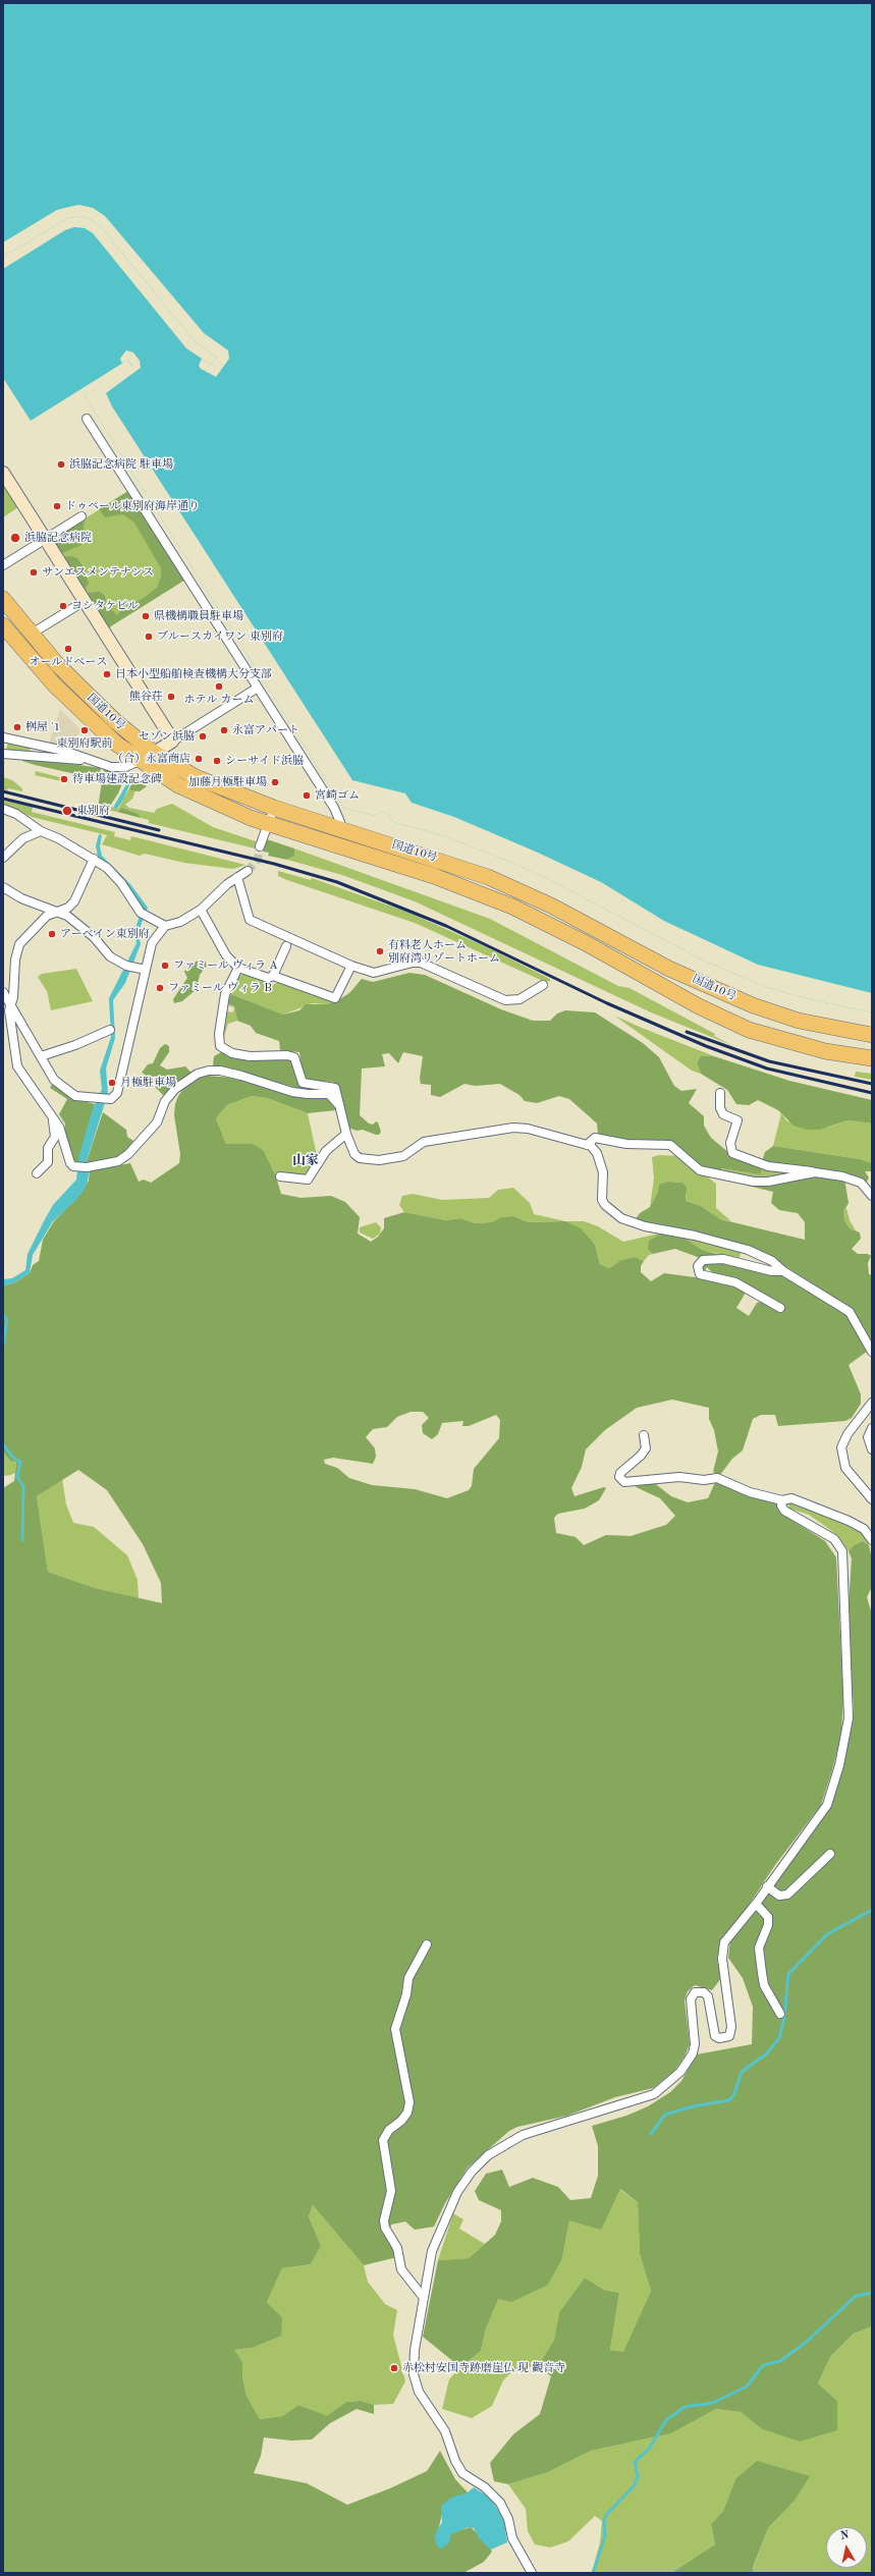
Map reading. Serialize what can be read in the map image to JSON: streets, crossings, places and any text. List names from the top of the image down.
{
  "streets": {
    "highway": ["国道10号"]
  },
  "districts": ["山家"],
  "places": [
    "浜脇記念病院 駐車場",
    "ドゥペール東別府海岸通り",
    "浜脇記念病院",
    "サンエスメンテナンス",
    "ヨシタケビル",
    "県機構職員駐車場",
    "ブルースカイワン 東別府",
    "オールドベース",
    "日本小型船舶検査機構大分支部",
    "ホテル カーム",
    "熊谷荘",
    "桝屋 '1",
    "東別府駅前",
    "永富アパート",
    "セゾン浜脇",
    "（合）永富商店",
    "シーサイド浜脇",
    "待車場建設記念碑",
    "加藤月極駐車場",
    "宮崎ゴム",
    "東別府",
    "アーベイン東別府",
    "有料老人ホーム 別府湾リゾートホーム",
    "ファミール ヴィラ A",
    "ファミール ヴィラ B",
    "月極駐車場",
    "赤松村安国寺跡磨崖仏 現 觀音寺"
  ],
  "north": "top"
}
